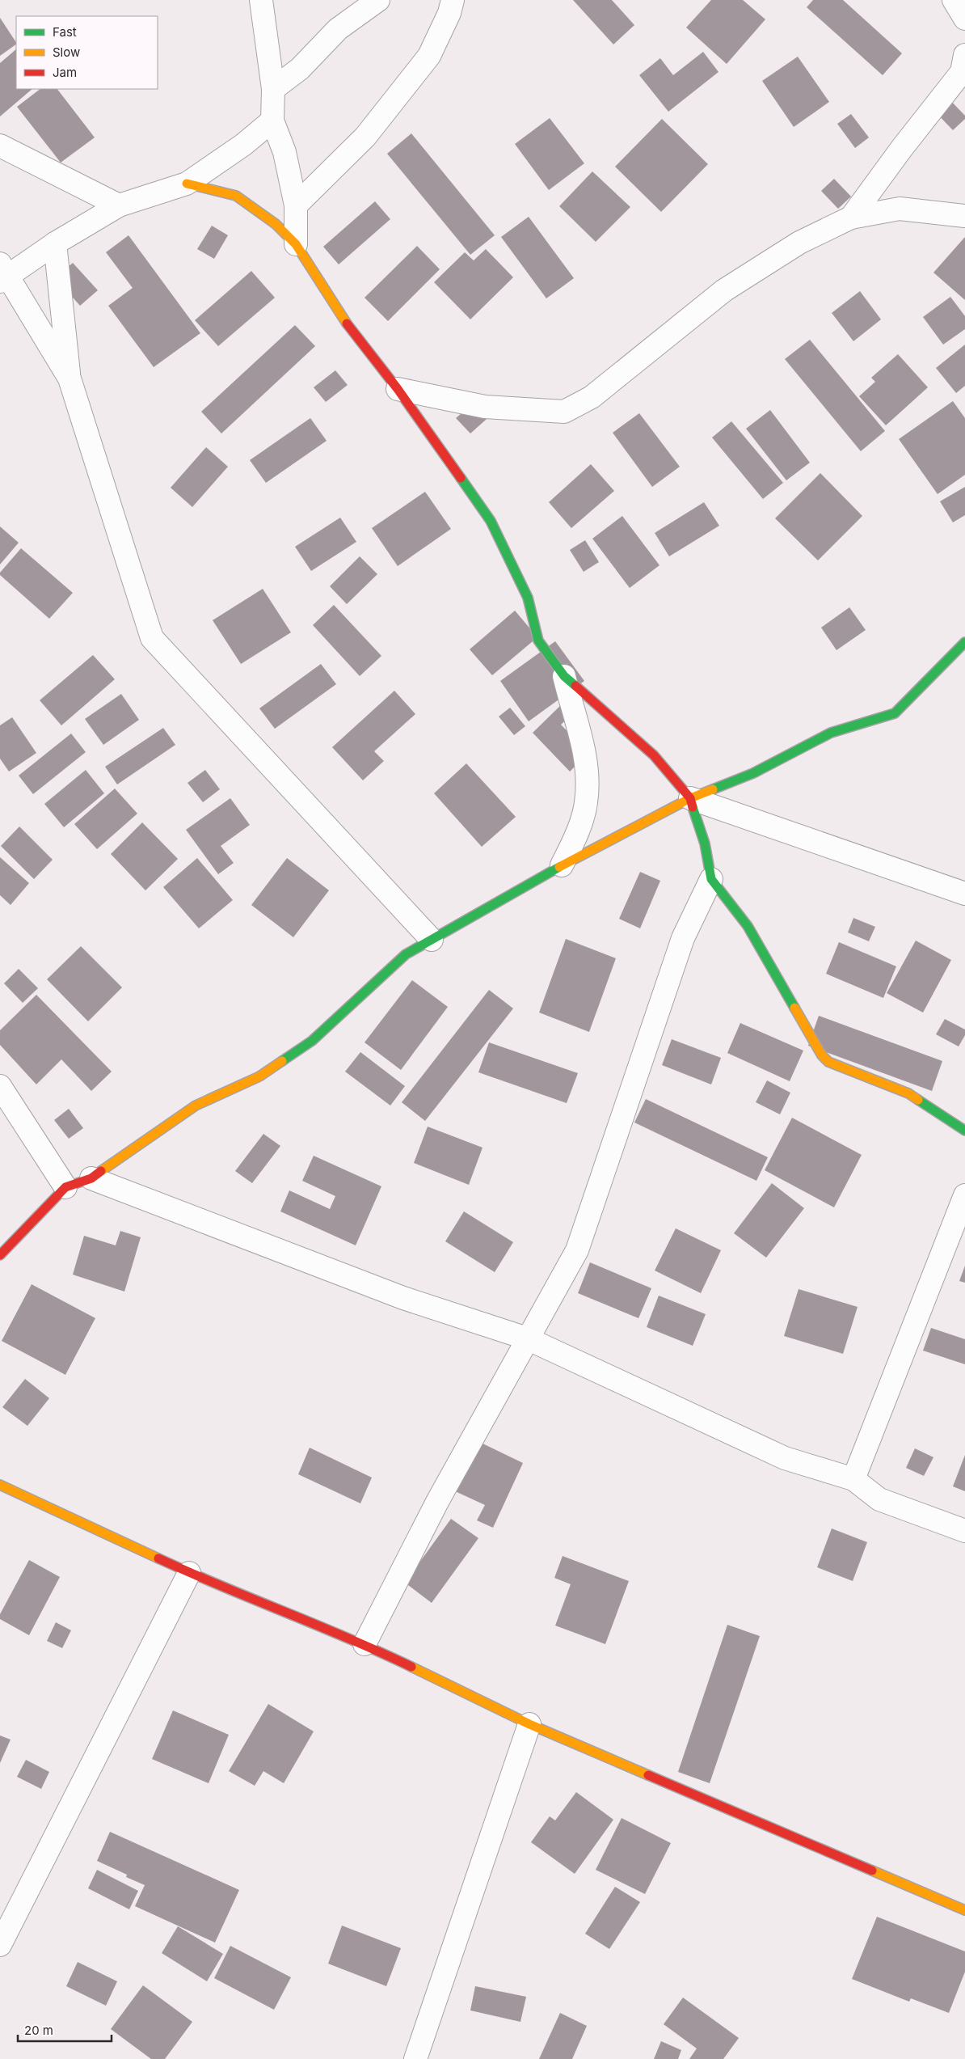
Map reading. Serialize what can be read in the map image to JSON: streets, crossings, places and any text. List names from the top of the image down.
{
  "legend": ["Fast", "Slow", "Jam"],
  "scale_bar": "20 m"
}
